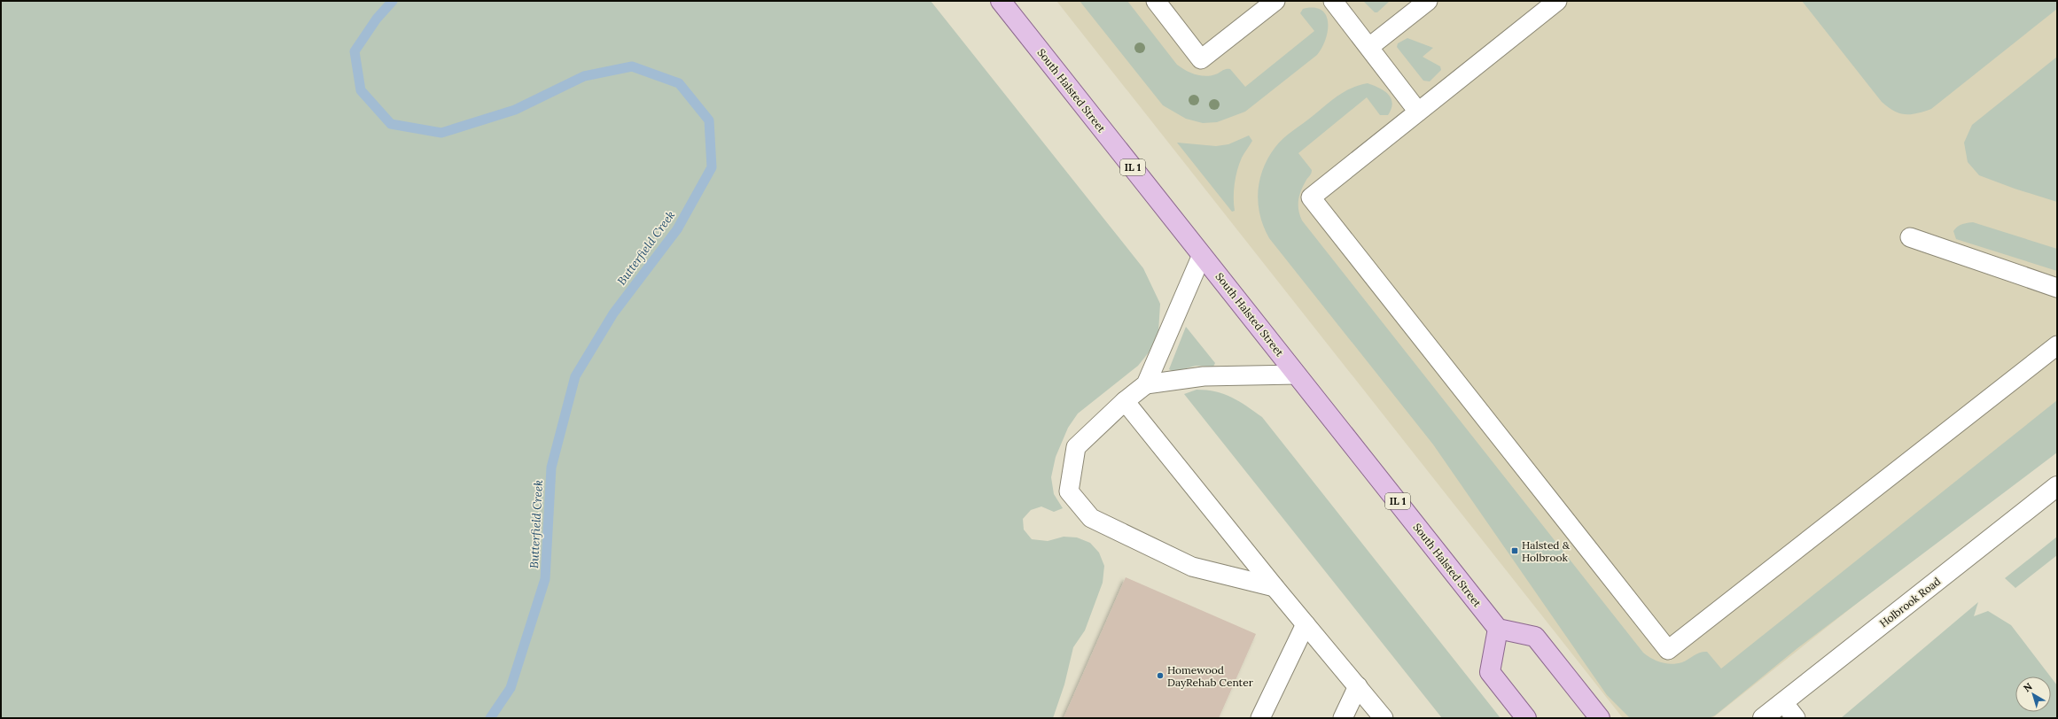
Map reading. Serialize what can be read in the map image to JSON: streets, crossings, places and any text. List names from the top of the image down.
{
  "streets": {
    "main road": ["South Halsted Street", "IL 1"],
    "street": ["Holbrook Road"]
  },
  "water": ["Butterfield Creek"],
  "places": {
    "transit": ["Halsted & Holbrook"],
    "other": ["Homewood DayRehab Center"]
  },
  "north": "top left"
}
